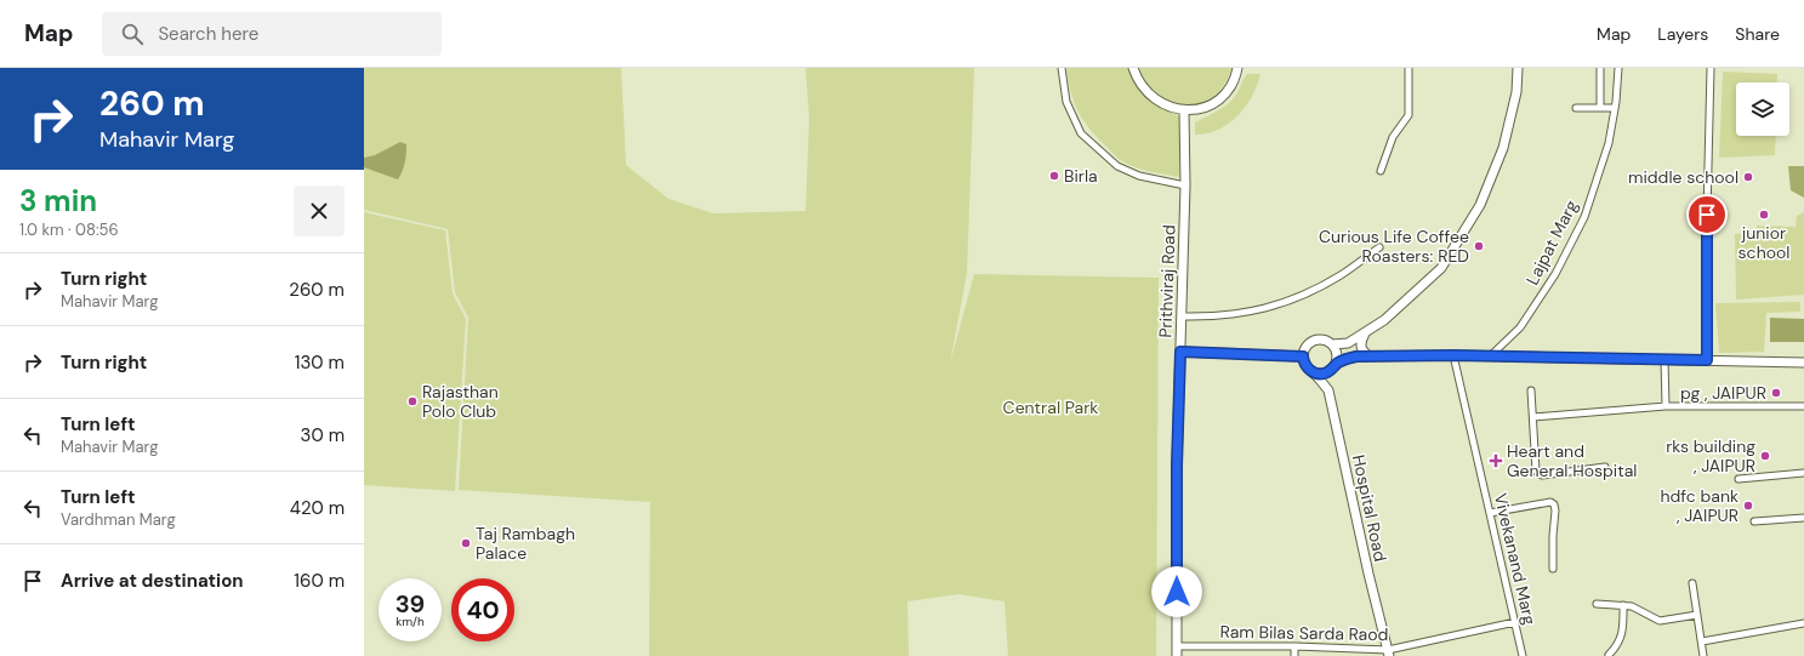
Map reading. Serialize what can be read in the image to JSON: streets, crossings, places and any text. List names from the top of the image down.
{
  "streets": {
    "street": [
      "Lajpat Marg",
      "Prithviraj Road",
      "Hospital Road",
      "Vivekanand Marg",
      "Ram Bilas Sarda Raod"
    ]
  },
  "crossings": [
    ["Prithviraj Road", "Ram Bilas Sarda Raod"],
    ["Hospital Road", "Ram Bilas Sarda Raod"],
    ["Vivekanand Marg", "Ram Bilas Sarda Raod"]
  ],
  "parks": ["Central Park"],
  "places": {
    "other": [
      "Birla",
      "middle school",
      "junior school",
      "Curious Life Coffee Roasters: RED",
      "pg , JAIPUR",
      "Rajasthan Polo Club",
      "rks building , JAIPUR",
      "hdfc bank , JAIPUR",
      "Taj Rambagh Palace"
    ],
    "health": ["Heart and General Hospital"]
  },
  "page": {
    "header": "Map",
    "search": "Search here",
    "nav": ["Map", "Layers", "Share"],
    "turn": ["260 m", "Mahavir Marg"],
    "heading": ["3 min", "1.0 km · 08:56"],
    "list": [
      {
        "name": "Turn right",
        "note": "Mahavir Marg",
        "value": "260 m"
      },
      {
        "name": "Turn right",
        "value": "130 m"
      },
      {
        "name": "Turn left",
        "note": "Mahavir Marg",
        "value": "30 m"
      },
      {
        "name": "Turn left",
        "note": "Vardhman Marg",
        "value": "420 m"
      },
      {
        "name": "Arrive at destination",
        "value": "160 m"
      }
    ],
    "speed": "39 km/h",
    "limit": "40"
  }
}
